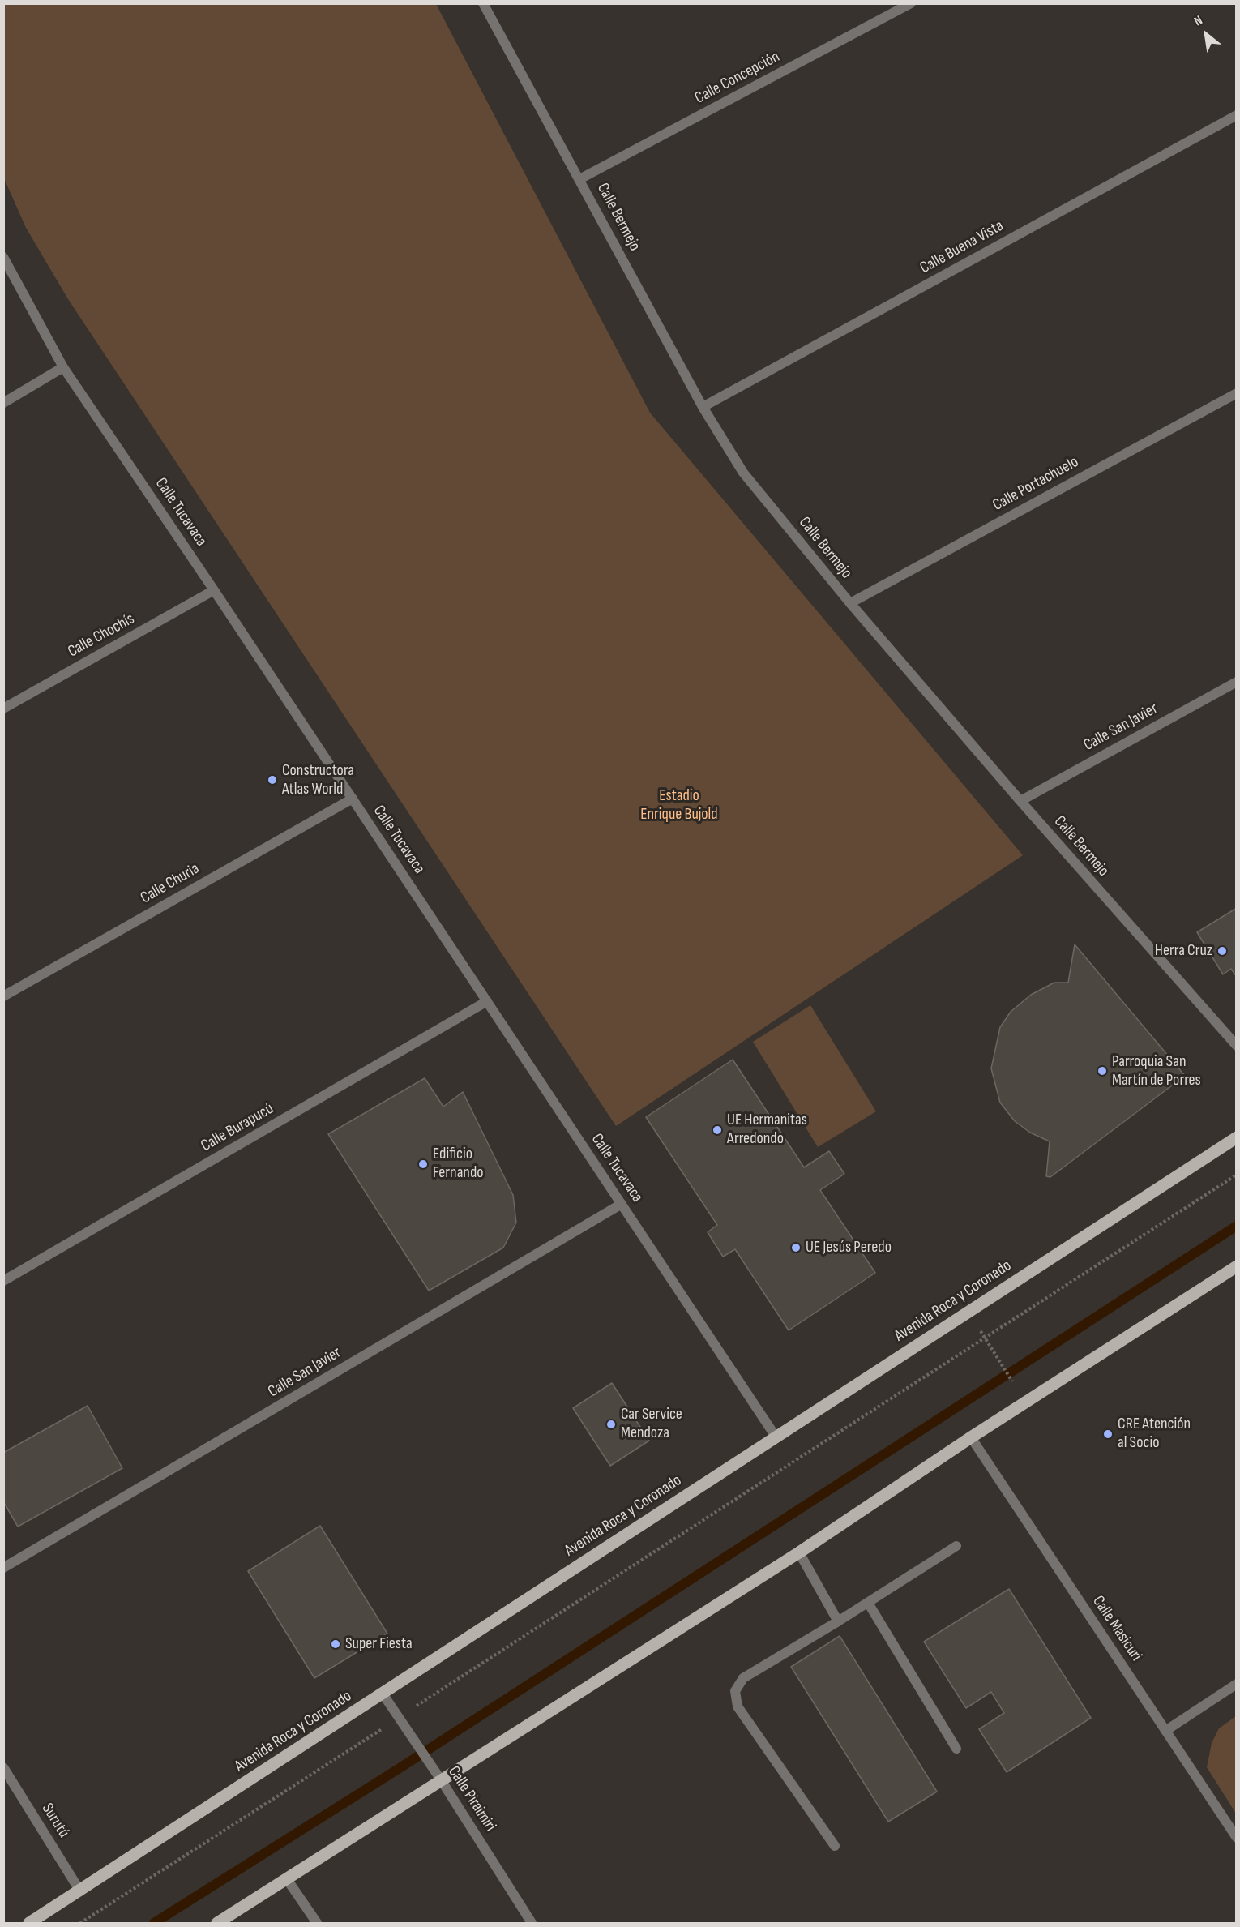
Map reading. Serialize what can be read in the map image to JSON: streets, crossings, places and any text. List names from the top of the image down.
{
  "streets": {
    "main road": ["Avenida Roca y Coronado"],
    "street": [
      "Calle Concepción",
      "Calle Bermejo",
      "Calle Buena Vista",
      "Calle Portachuelo",
      "Calle Tucavaca",
      "Calle Chochís",
      "Calle San Javier",
      "Calle Churia",
      "Calle Burapucú",
      "Calle Masicuri",
      "Calle Piraimiri",
      "Surutú"
    ]
  },
  "crossings": [
    ["Calle Concepción", "Calle Bermejo"],
    ["Calle Bermejo", "Calle Buena Vista"],
    ["Calle Bermejo", "Calle Portachuelo"],
    ["Calle Bermejo", "Calle San Javier"],
    ["Calle Tucavaca", "Calle Chochís"],
    ["Calle Tucavaca", "Calle San Javier"],
    ["Calle Tucavaca", "Calle Churia"],
    ["Calle Tucavaca", "Calle Burapucú"],
    ["Calle Tucavaca", "Avenida Roca y Coronado"],
    ["Avenida Roca y Coronado", "Calle Piraimiri"],
    ["Avenida Roca y Coronado", "Surutú"]
  ],
  "parks": ["Estadio Enrique Bujold"],
  "places": [
    "Constructora Atlas World",
    "Herra Cruz",
    "Parroquia San Martín de Porres",
    "UE Hermanitas Arredondo",
    "Edificio Fernando",
    "UE Jesús Peredo",
    "Car Service Mendoza",
    "CRE Atención al Socio",
    "Super Fiesta"
  ],
  "north": "top left"
}
